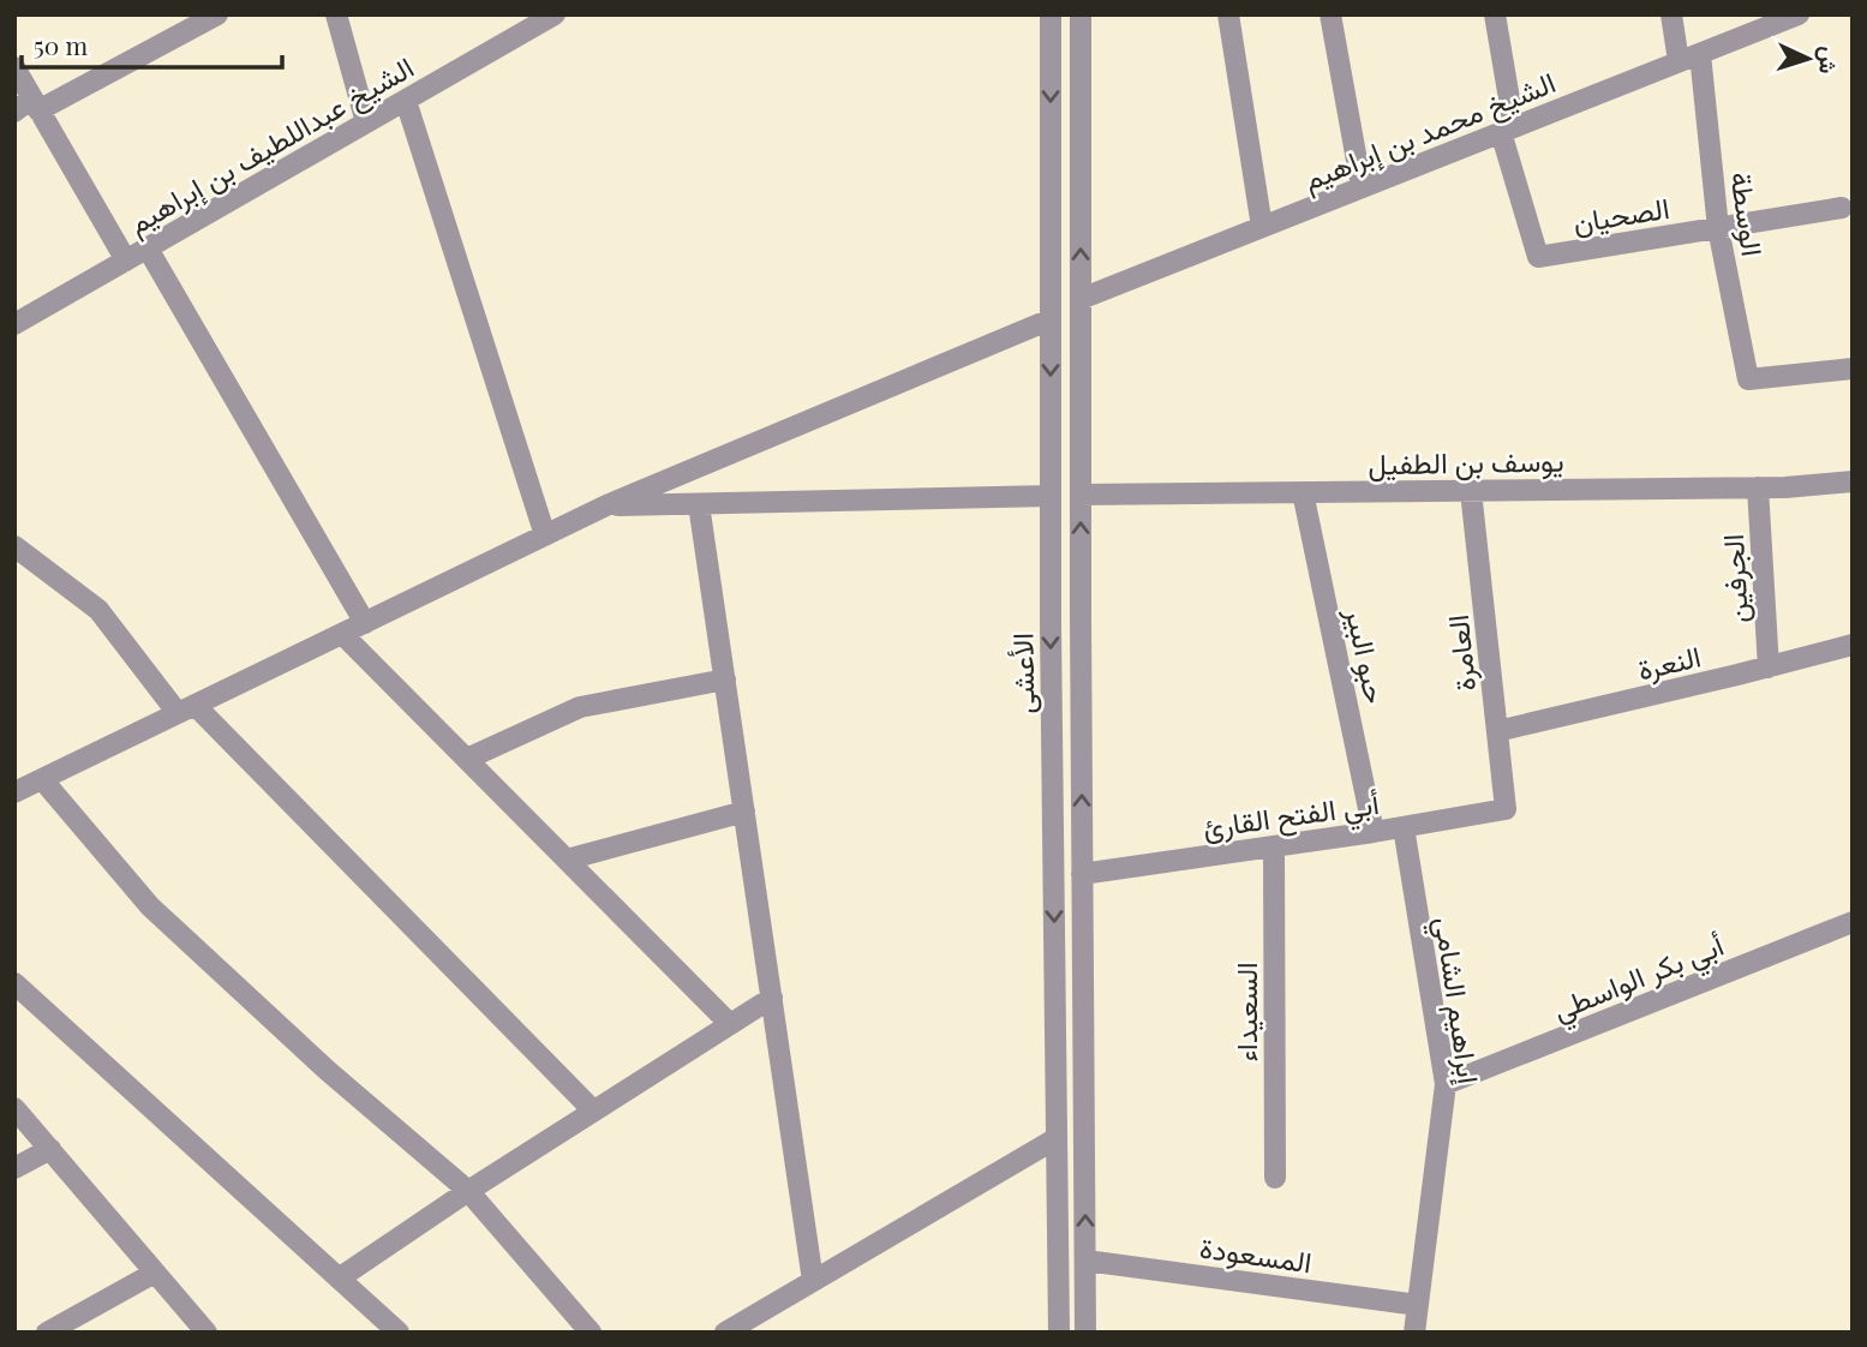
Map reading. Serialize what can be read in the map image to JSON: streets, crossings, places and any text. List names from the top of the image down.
{
  "streets": {
    "street": [
      "الشيخ محمد بن إبراهيم",
      "الشيخ عبداللطيف بن إبراهيم",
      "الصحيان",
      "الوسطة",
      "يوسف بن الطفيل",
      "الجرفين",
      "العامرة",
      "حبو البير",
      "النعرة",
      "الأعشى",
      "أبي الفتح القارئ",
      "أبي بكر الواسطي",
      "إبراهيم الشامي",
      "السعيداء",
      "المسعودة"
    ]
  },
  "crossings": [
    ["الشيخ محمد بن إبراهيم", "الصحيان"],
    ["الشيخ محمد بن إبراهيم", "الوسطة"],
    ["الشيخ محمد بن إبراهيم", "الأعشى"],
    ["الصحيان", "الوسطة"],
    ["يوسف بن الطفيل", "الجرفين"],
    ["يوسف بن الطفيل", "العامرة"],
    ["يوسف بن الطفيل", "حبو البير"],
    ["يوسف بن الطفيل", "الأعشى"],
    ["الجرفين", "النعرة"],
    ["العامرة", "النعرة"],
    ["العامرة", "أبي الفتح القارئ"],
    ["حبو البير", "أبي الفتح القارئ"],
    ["الأعشى", "أبي الفتح القارئ"],
    ["الأعشى", "المسعودة"],
    ["أبي الفتح القارئ", "إبراهيم الشامي"],
    ["أبي الفتح القارئ", "السعيداء"],
    ["أبي بكر الواسطي", "إبراهيم الشامي"],
    ["إبراهيم الشامي", "المسعودة"]
  ],
  "scale_bar": "50 m",
  "north": "right"
}
